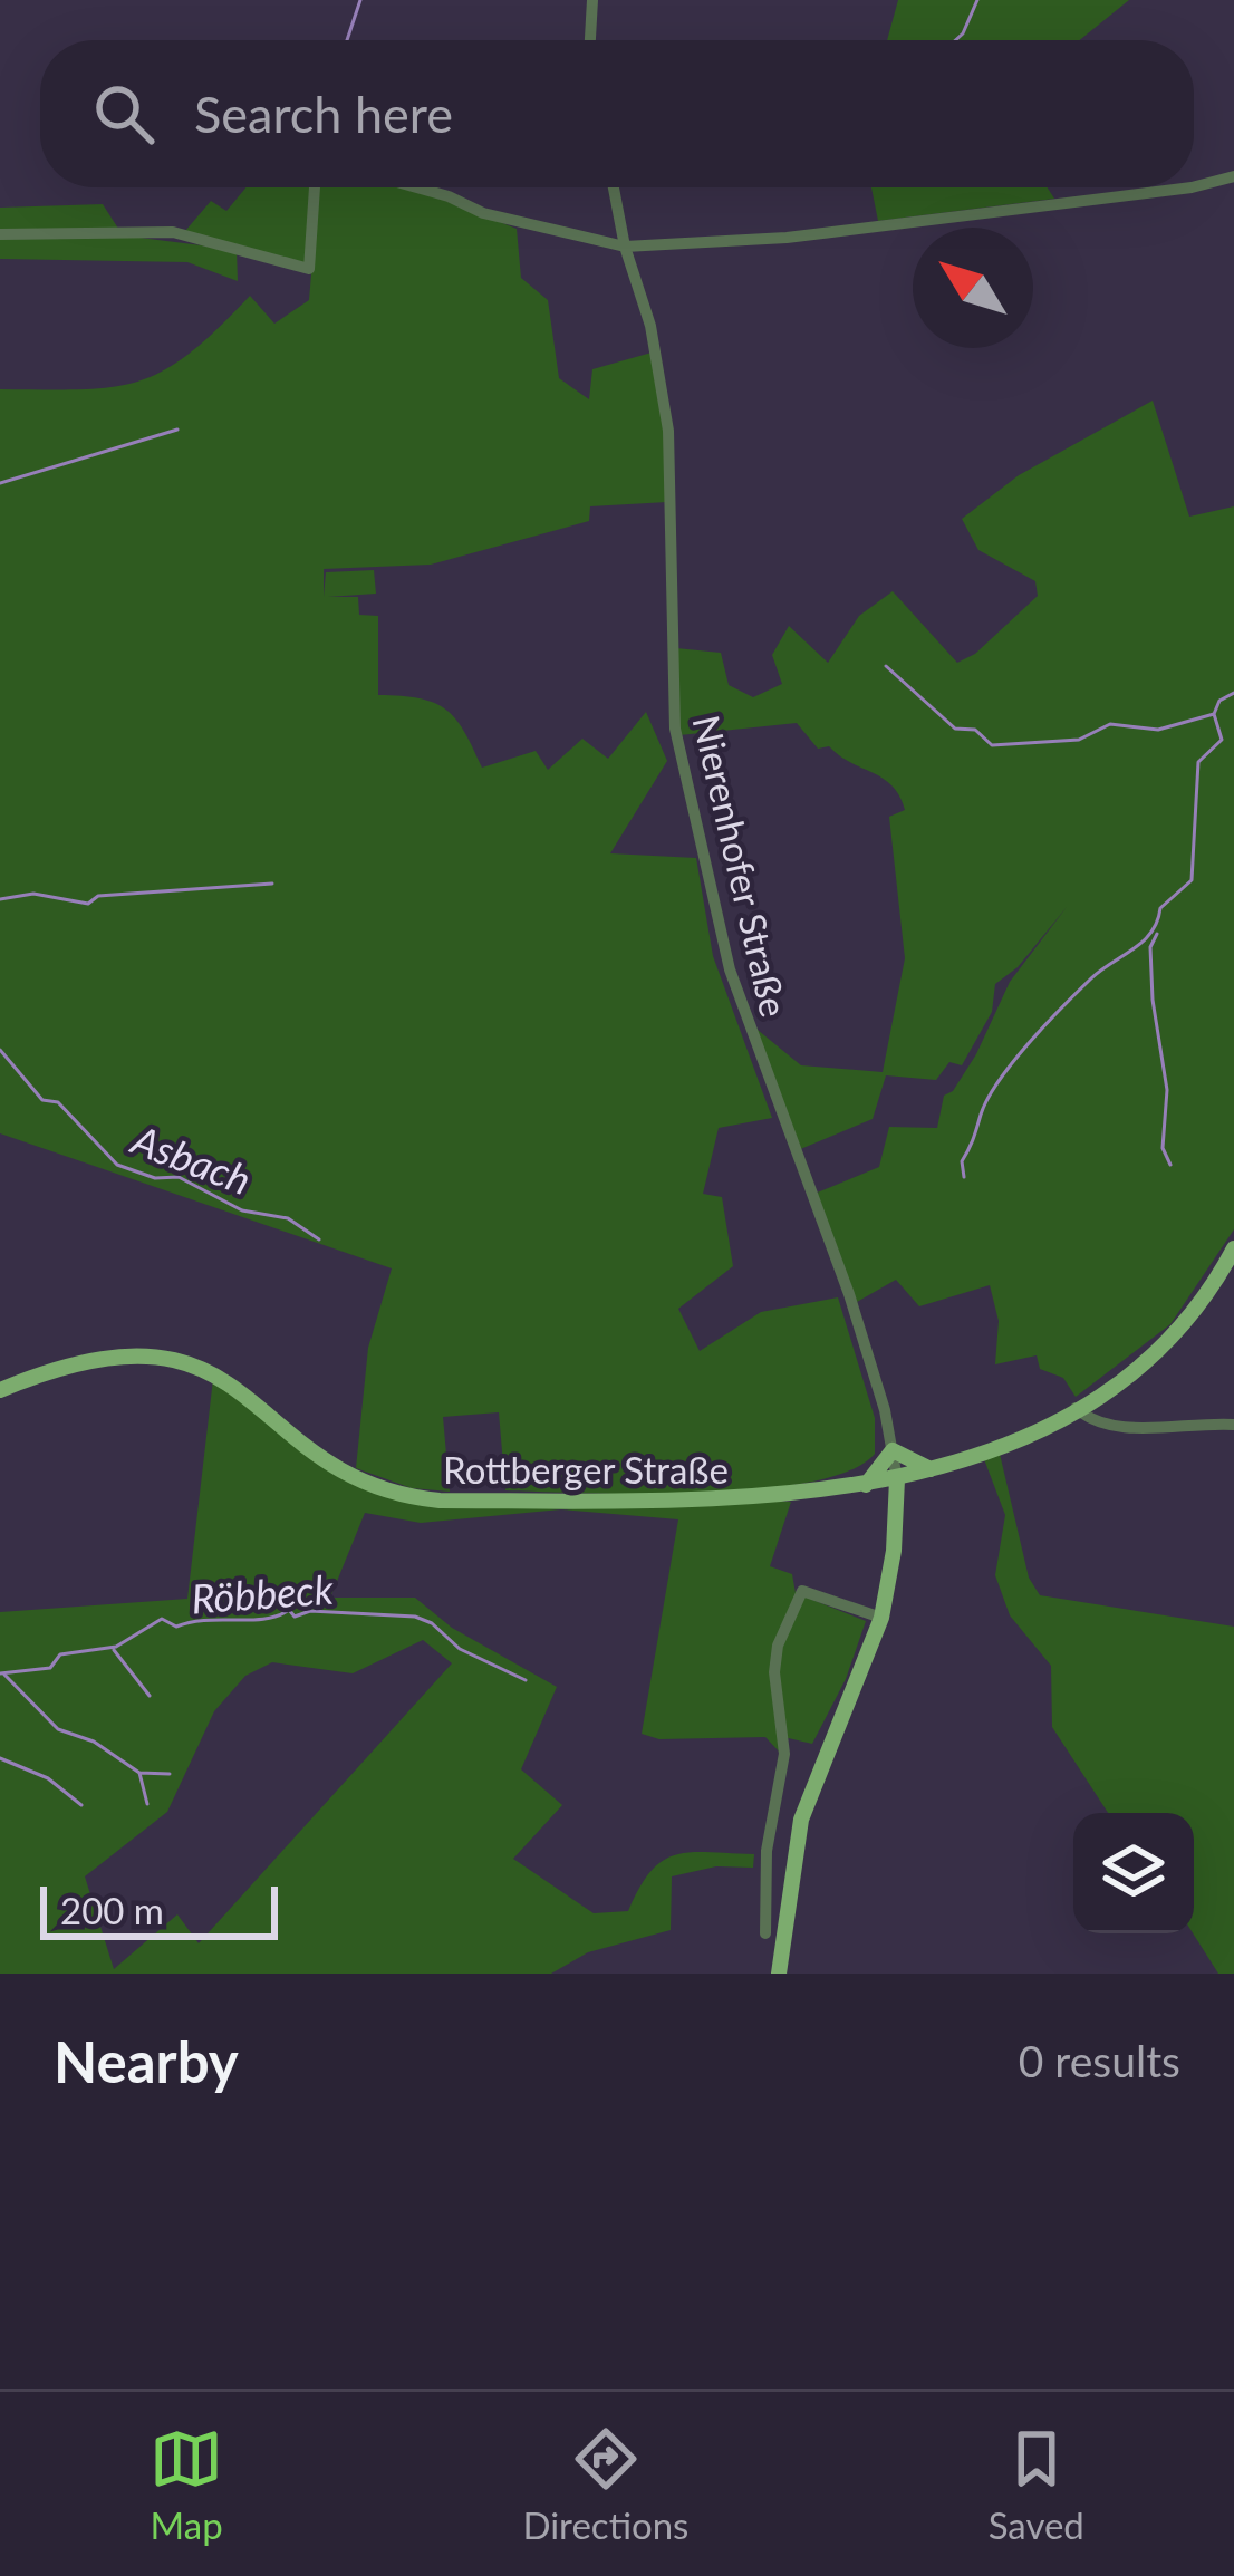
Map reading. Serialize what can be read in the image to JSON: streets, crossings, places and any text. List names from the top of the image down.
{
  "streets": {
    "main road": ["Rottberger Straße"],
    "street": ["Nierenhofer Straße"]
  },
  "crossings": [
    ["Nierenhofer Straße", "Rottberger Straße"]
  ],
  "water": ["Asbach", "Röbbeck"],
  "scale_bar": "200 m",
  "north": "top left",
  "page": {
    "search": "Search here",
    "scale": "200 m",
    "heading": ["Nearby", "0 results"],
    "nav": ["Map", "Directions", "Saved"]
  }
}
